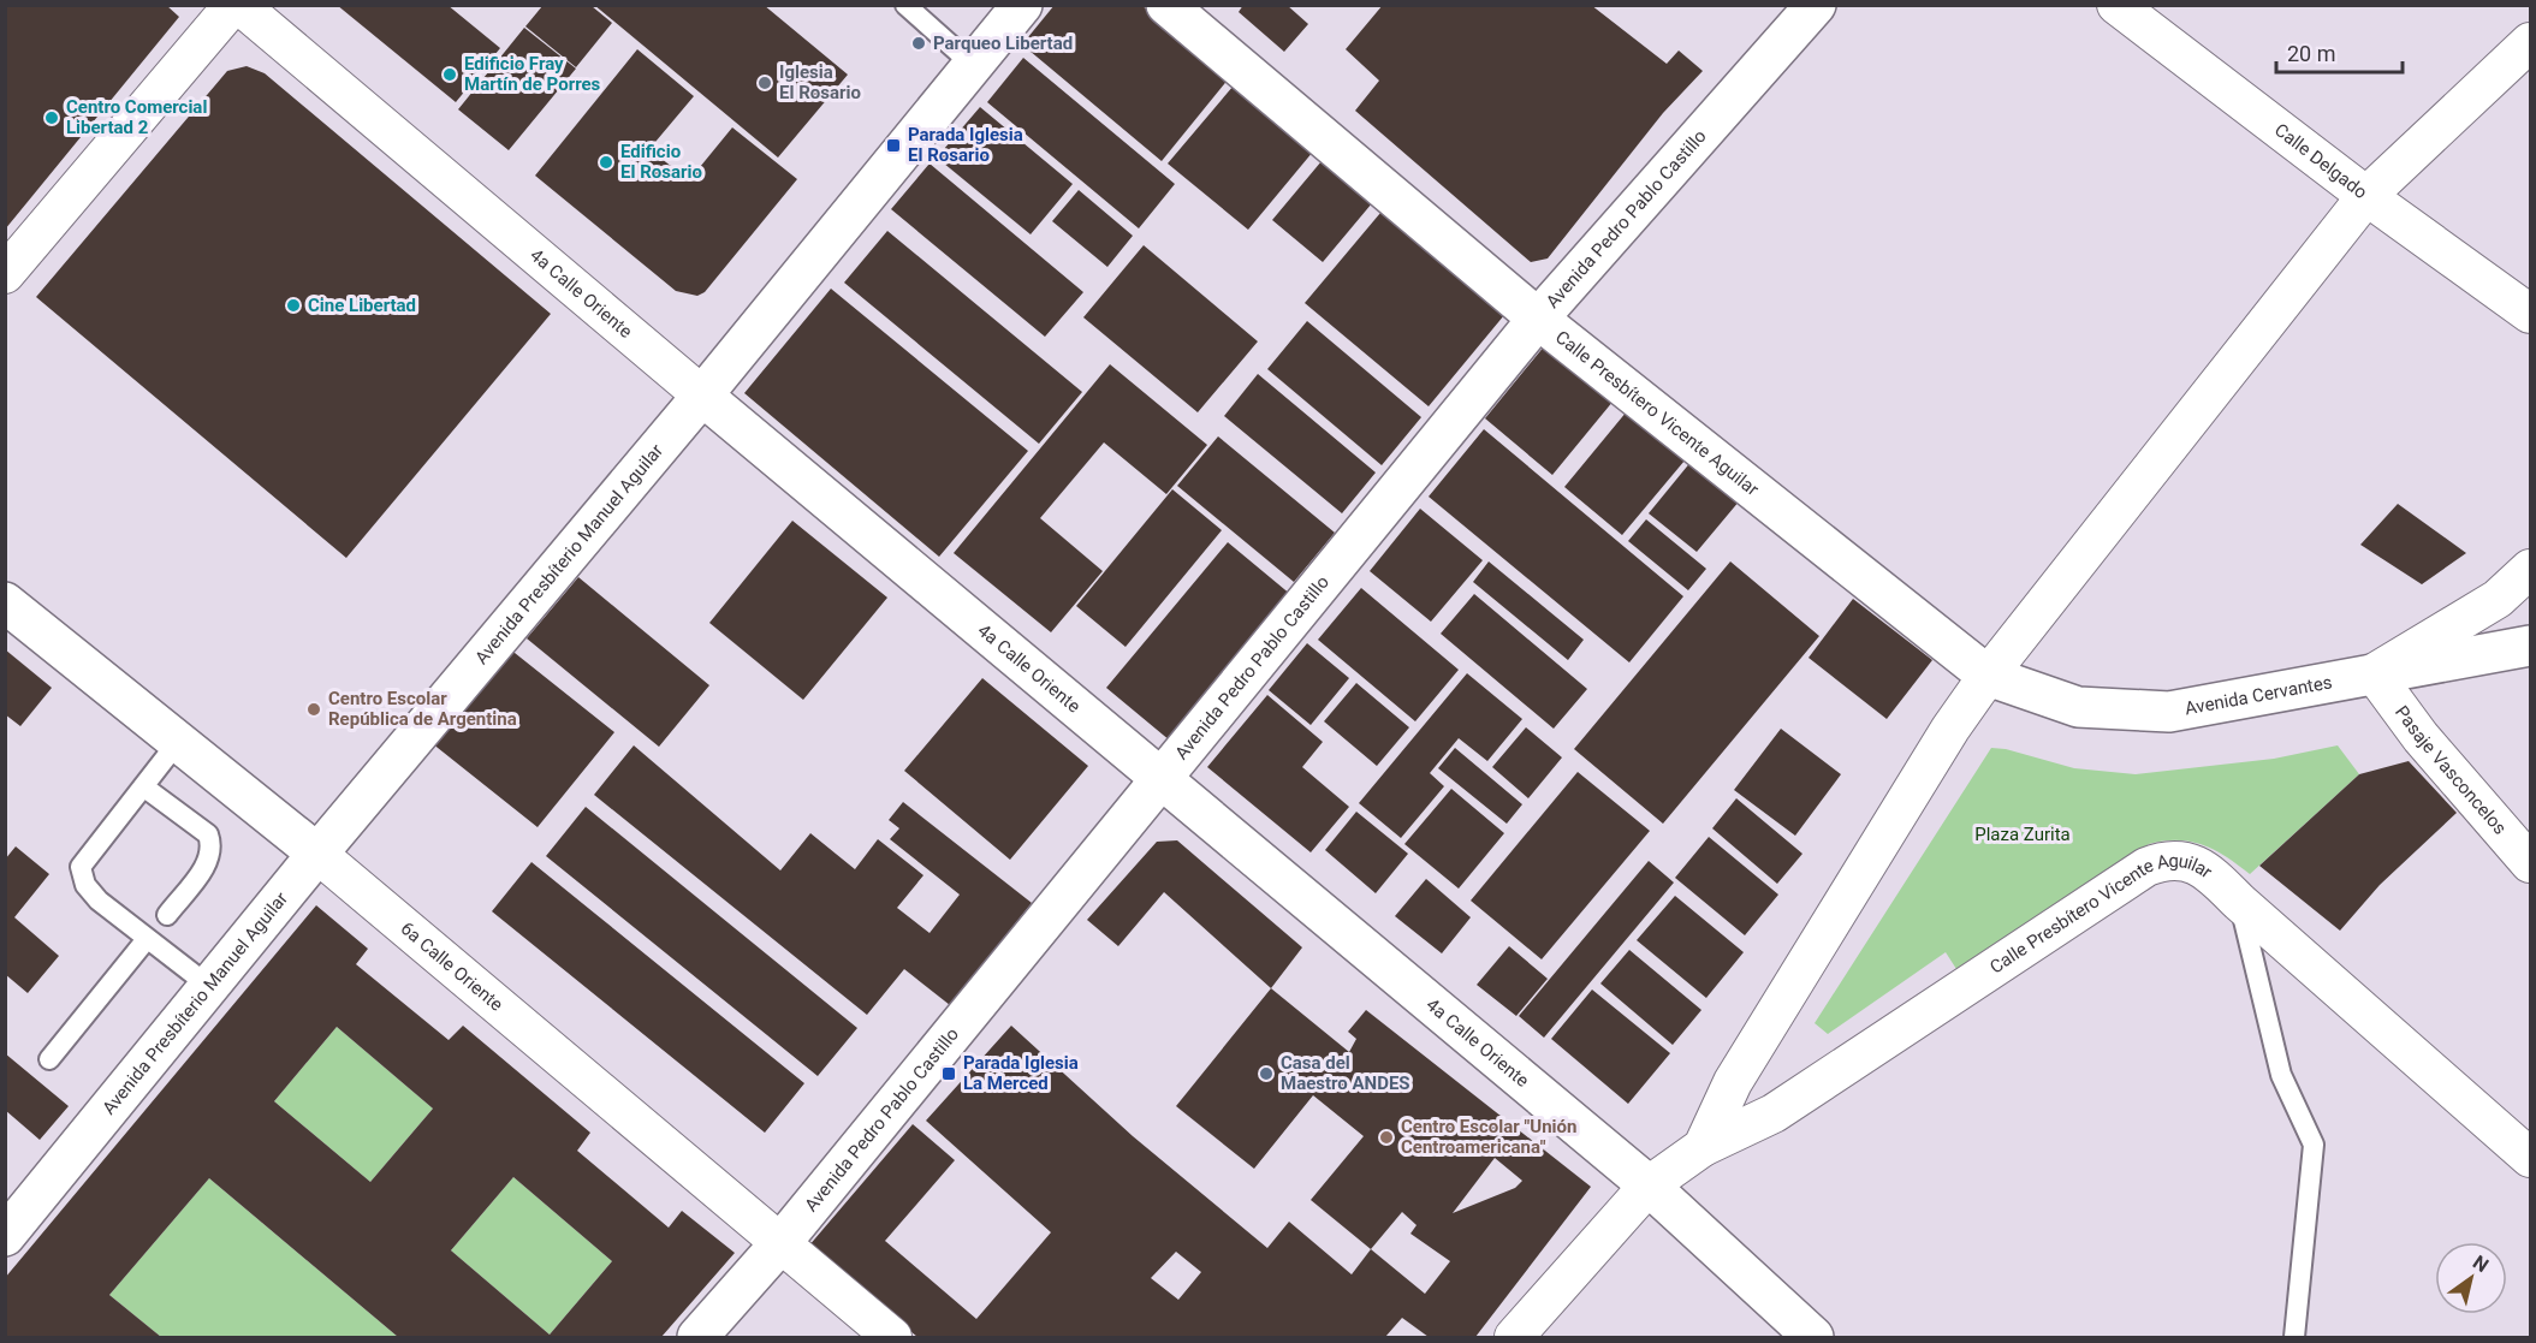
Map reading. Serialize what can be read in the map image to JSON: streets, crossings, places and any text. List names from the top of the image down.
{
  "streets": {
    "main road": [
      "Avenida Pedro Pablo Castillo",
      "4a Calle Oriente",
      "Calle Presbítero Vicente Aguilar",
      "Avenida Presbíterio Manuel Aguilar",
      "Avenida Cervantes",
      "6a Calle Oriente"
    ],
    "street": ["Calle Delgado", "Pasaje Vasconcelos"]
  },
  "crossings": [
    ["Avenida Pedro Pablo Castillo", "4a Calle Oriente"],
    ["Avenida Pedro Pablo Castillo", "Calle Presbítero Vicente Aguilar"],
    ["Avenida Pedro Pablo Castillo", "6a Calle Oriente"],
    ["4a Calle Oriente", "Calle Presbítero Vicente Aguilar"],
    ["4a Calle Oriente", "Avenida Presbíterio Manuel Aguilar"],
    ["Calle Presbítero Vicente Aguilar", "Avenida Cervantes"],
    ["Avenida Presbíterio Manuel Aguilar", "6a Calle Oriente"],
    ["Avenida Cervantes", "Pasaje Vasconcelos"]
  ],
  "parks": ["Plaza Zurita"],
  "places": {
    "other": [
      "Parqueo Libertad",
      "Edificio Fray Martín de Porres",
      "Iglesia El Rosario",
      "Centro Comercial Libertad 2",
      "Edificio El Rosario",
      "Cine Libertad",
      "Centro Escolar República de Argentina",
      "Casa del Maestro ANDES",
      "Centro Escolar \"Unión Centroamericana\""
    ],
    "transit": ["Parada Iglesia El Rosario", "Parada Iglesia La Merced"]
  },
  "scale_bar": "20 m",
  "north": "top right"
}
